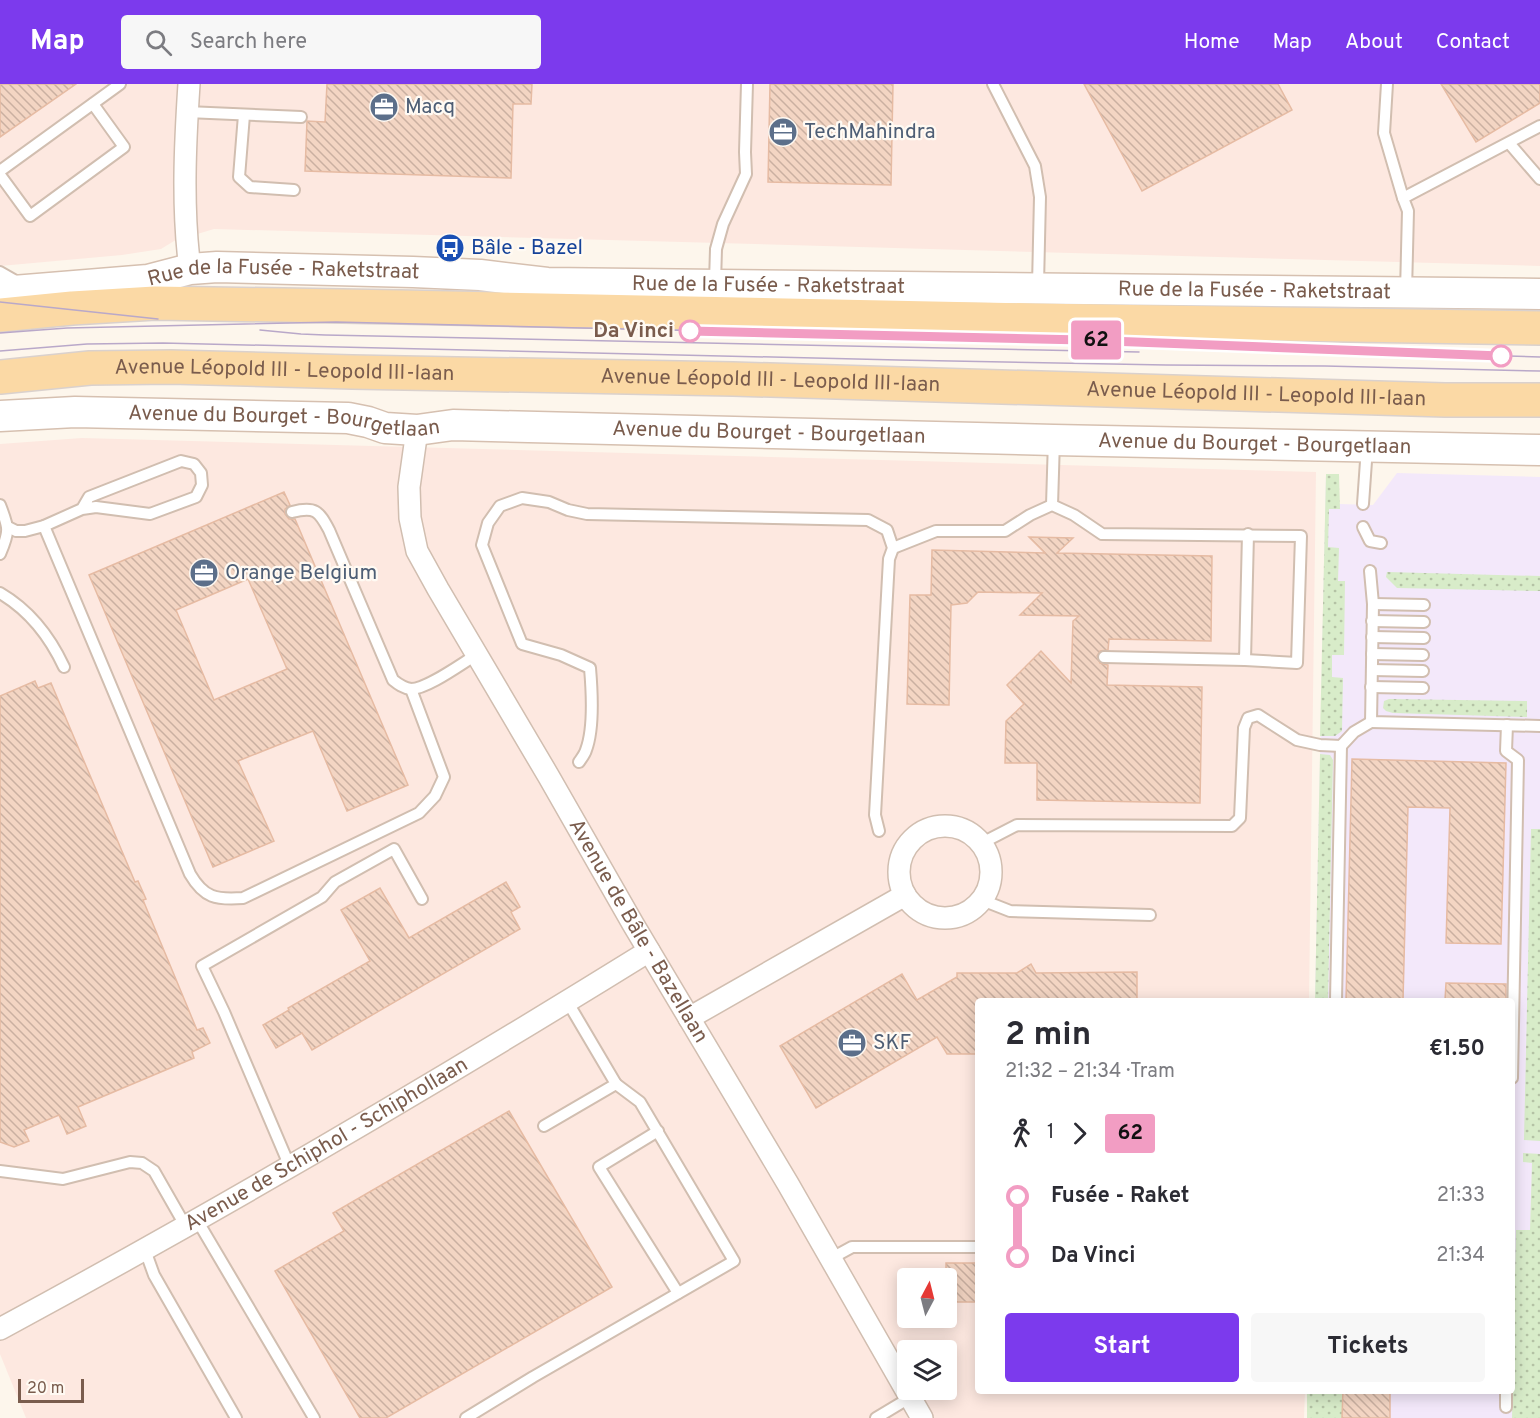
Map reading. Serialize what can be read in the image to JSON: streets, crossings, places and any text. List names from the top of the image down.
{
  "streets": {
    "main road": ["Avenue Léopold III - Leopold III-laan"],
    "street": [
      "Rue de la Fusée - Raketstraat",
      "Avenue du Bourget - Bourgetlaan",
      "Avenue de Bâle - Bazellaan",
      "Avenue de Schiphol - Schiphollaan"
    ]
  },
  "crossings": [
    ["Avenue du Bourget - Bourgetlaan", "Avenue de Bâle - Bazellaan"],
    ["Avenue de Bâle - Bazellaan", "Avenue de Schiphol - Schiphollaan"]
  ],
  "places": {
    "office": [
      "Macq",
      "TechMahindra",
      "Orange Belgium",
      "SKF"
    ],
    "bus stop": ["Bâle - Bazel"],
    "other": ["Da Vinci"]
  },
  "lines": ["tram line 62"],
  "scale_bar": "20 m",
  "north": "top",
  "page": {
    "header": "Map",
    "search": "Search here",
    "nav": [
      "Home",
      "Map",
      "About",
      "Contact"
    ],
    "on_map": "62",
    "heading": ["2 min", "21:32 – 21:34 · Tram", "€1.50"],
    "legs": ["1", "62"],
    "list": [
      {
        "name": "Fusée - Raket",
        "value": "21:33"
      },
      {
        "name": "Da Vinci",
        "value": "21:34"
      }
    ],
    "buttons": ["Start", "Tickets"],
    "scale": "20 m"
  }
}
